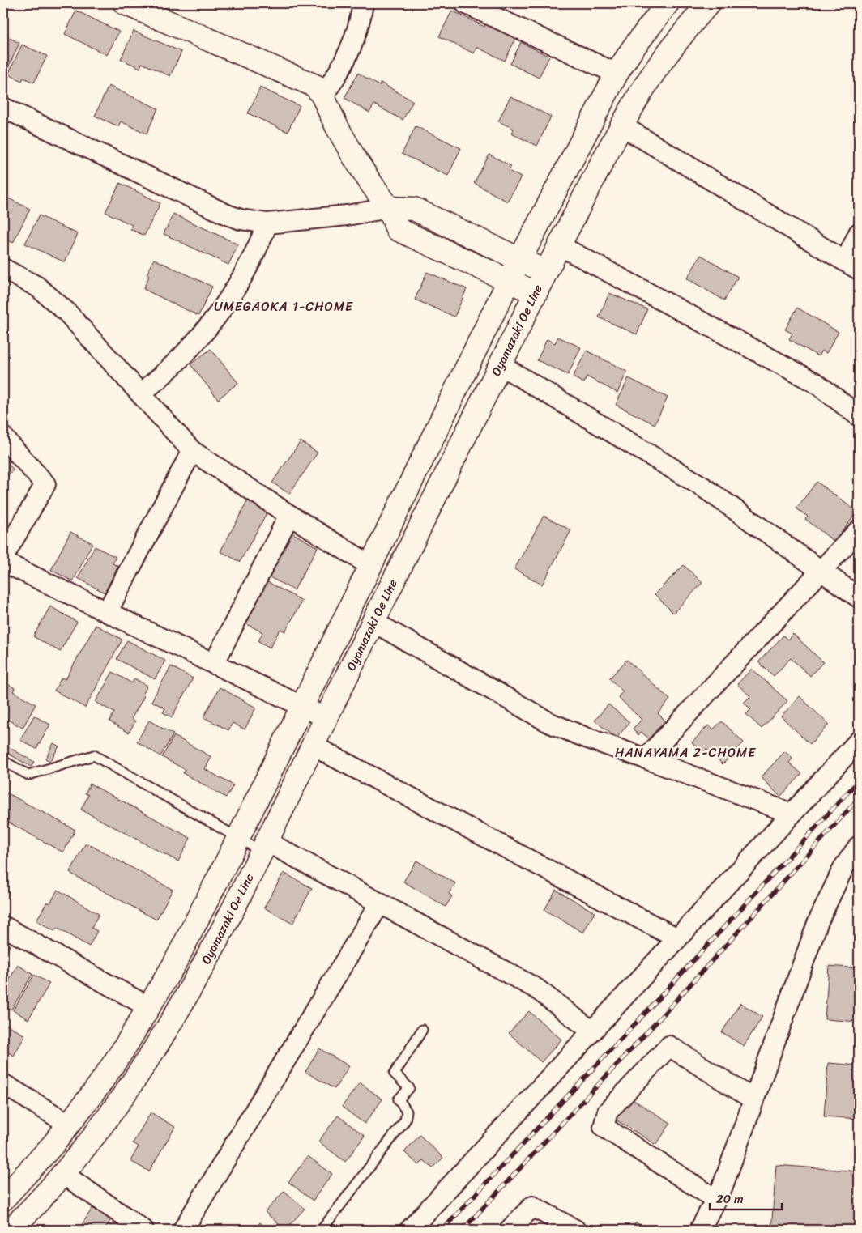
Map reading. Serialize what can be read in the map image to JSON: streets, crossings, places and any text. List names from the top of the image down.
{
  "streets": {
    "main road": ["Oyamazaki Oe Line"]
  },
  "districts": ["UMEGAOKA 1-CHOME", "HANAYAMA 2-CHOME"],
  "scale_bar": "20 m"
}
